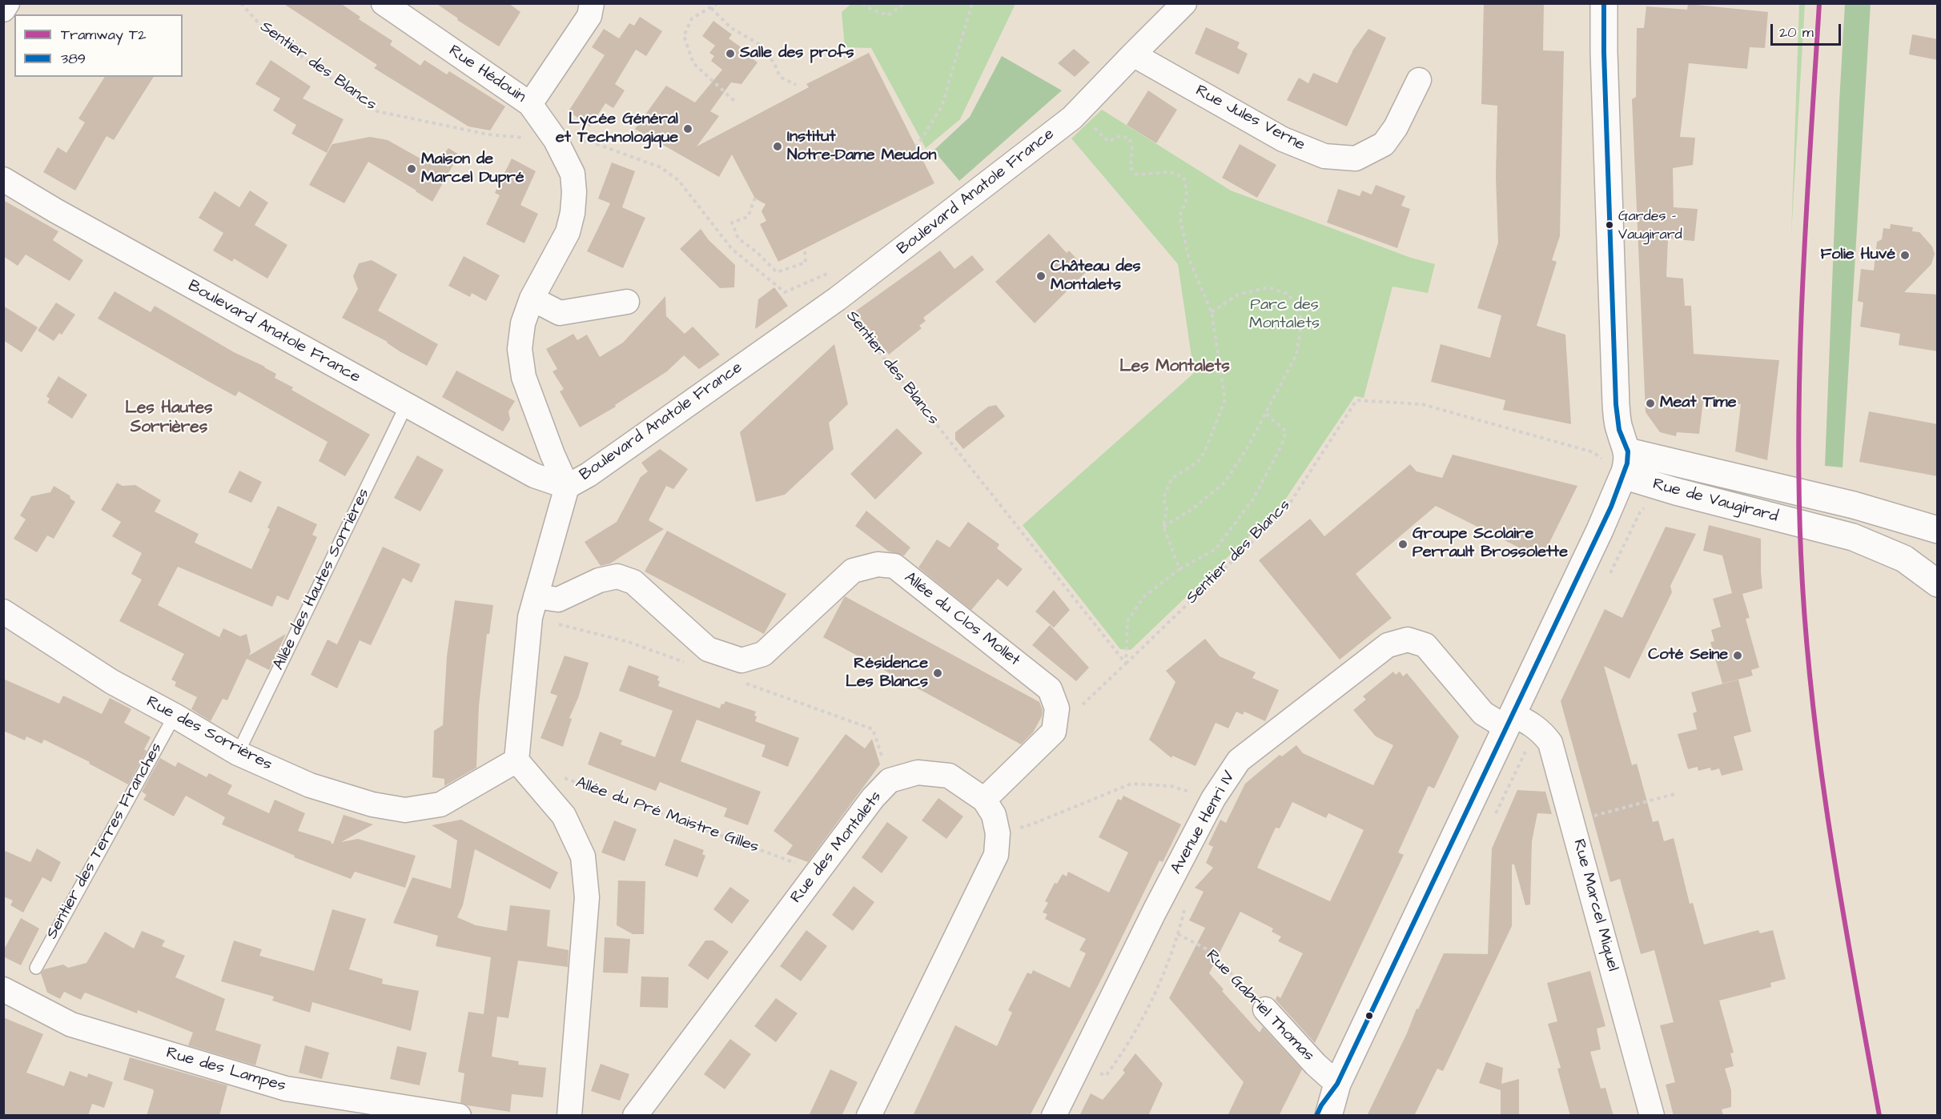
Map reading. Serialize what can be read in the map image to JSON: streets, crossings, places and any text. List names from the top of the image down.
{
  "streets": {
    "main road": ["Rue de Vaugirard"],
    "street": [
      "Rue Hédouin",
      "Rue Jules Verne",
      "Boulevard Anatole France",
      "Allée du Clos Mollet",
      "Rue des Sorrières",
      "Avenue Henri IV",
      "Rue des Montalets",
      "Rue Marcel Miquel",
      "Rue Gabriel Thomas",
      "Rue des Lampes"
    ],
    "lane": ["Allée des Hautes Sorrières", "Sentier des Terres Franches"],
    "path": ["Sentier des Blancs", "Allée du Pré Maistre Gilles"]
  },
  "crossings": [
    ["Sentier des Blancs", "Rue Hédouin"],
    ["Sentier des Blancs", "Boulevard Anatole France"],
    ["Sentier des Blancs", "Rue de Vaugirard"],
    ["Sentier des Blancs", "Allée du Clos Mollet"],
    ["Rue Hédouin", "Boulevard Anatole France"],
    ["Rue Jules Verne", "Boulevard Anatole France"],
    ["Boulevard Anatole France", "Allée des Hautes Sorrières"],
    ["Allée des Hautes Sorrières", "Rue des Sorrières"],
    ["Rue des Sorrières", "Sentier des Terres Franches"],
    ["Allée du Pré Maistre Gilles", "Rue des Montalets"],
    ["Avenue Henri IV", "Rue Marcel Miquel"],
    ["Avenue Henri IV", "Rue Gabriel Thomas"]
  ],
  "districts": ["Les Montalets", "Les Hautes Sorrières"],
  "parks": ["Parc des Montalets"],
  "places": [
    "Salle des profs",
    "Lycée Général et Technologique",
    "Institut Notre-Dame Meudon",
    "Maison de Marcel Dupré",
    "Gardes - Vaugirard",
    "Folie Huvé",
    "Château des Montalets",
    "Meat Time",
    "Groupe Scolaire Perrault Brossolette",
    "Coté Seine",
    "Résidence Les Blancs"
  ],
  "lines": ["tram line T2", "transit line 389"],
  "legend": ["Tramway T2", "389"],
  "scale_bar": "20 m"
}
